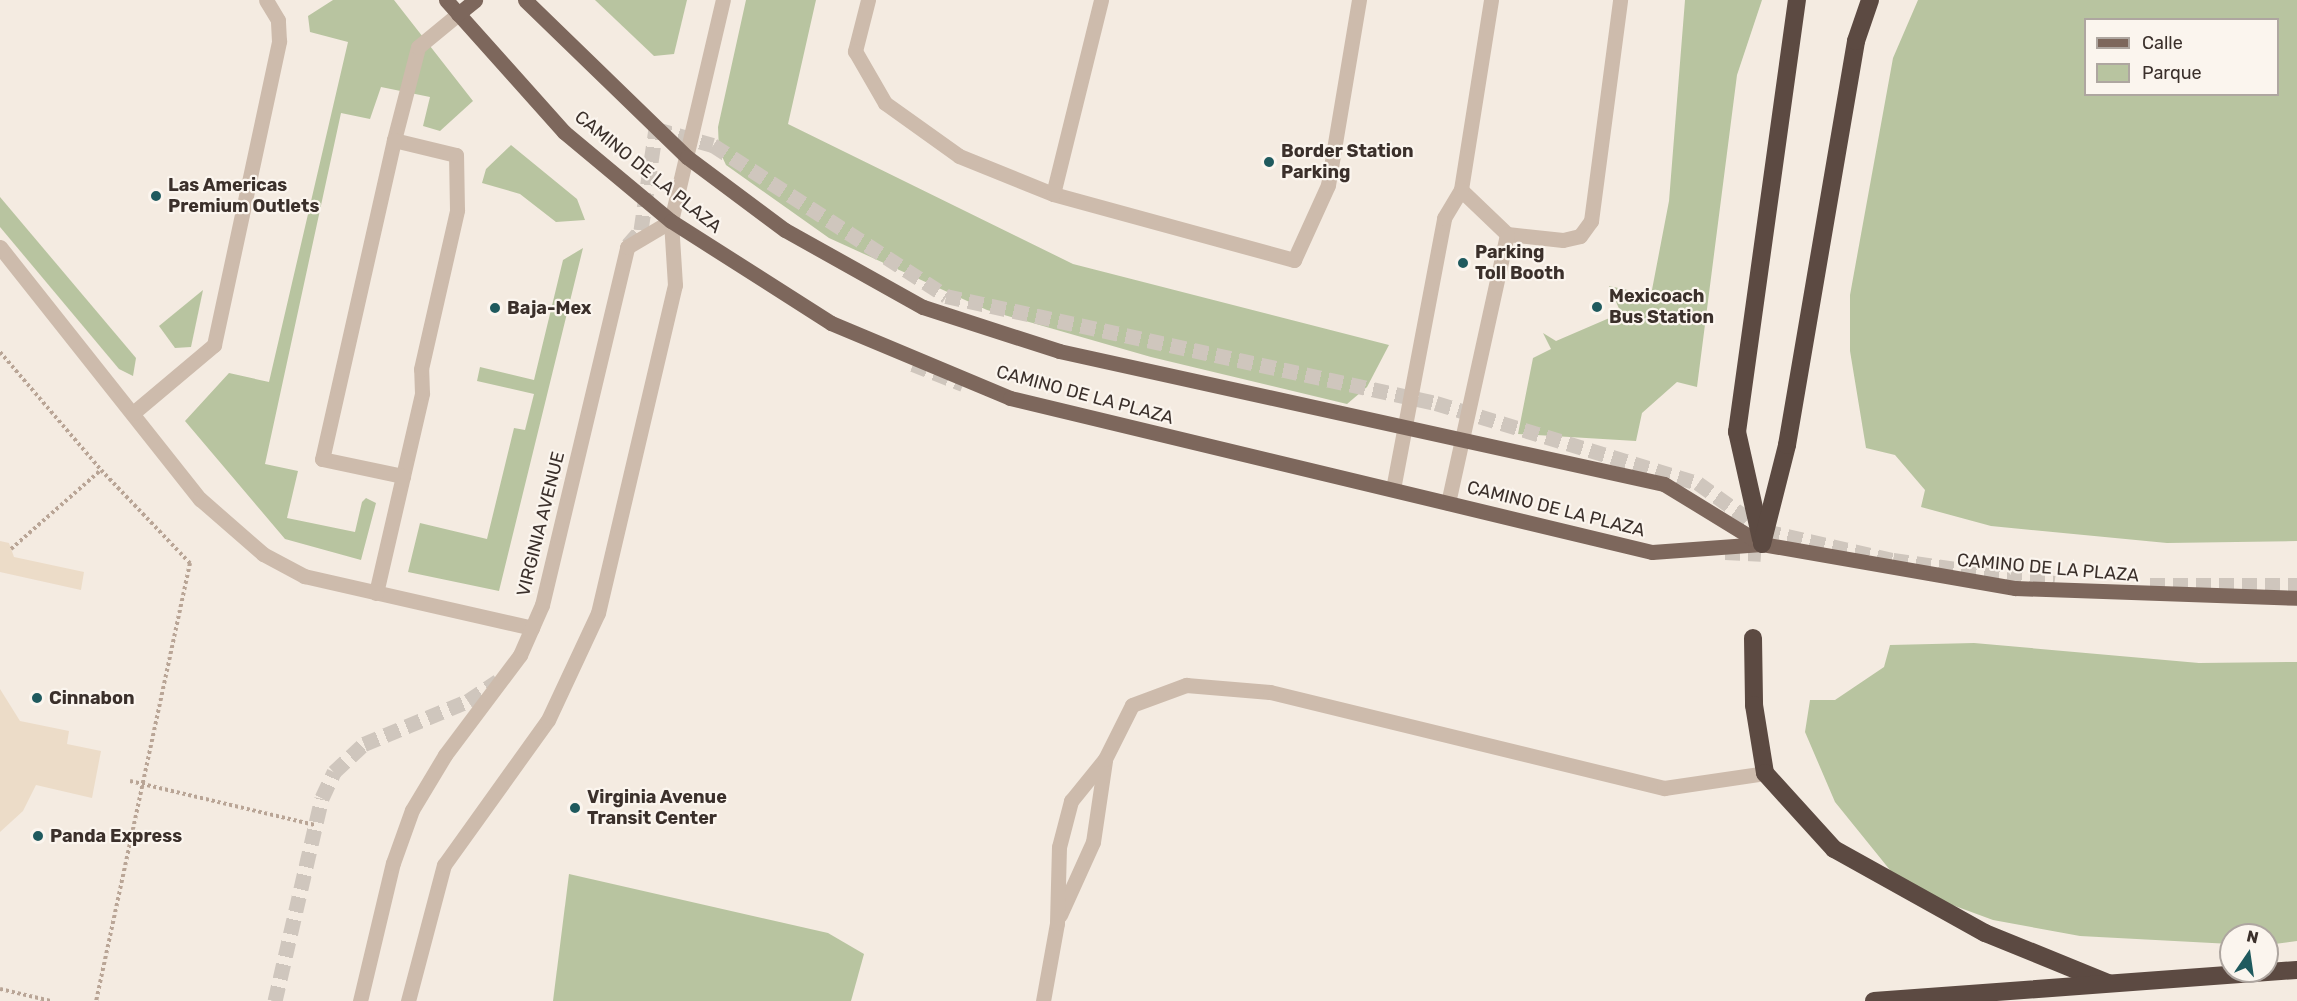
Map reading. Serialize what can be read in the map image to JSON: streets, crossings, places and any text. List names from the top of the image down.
{
  "streets": {
    "main road": ["CAMINO DE LA PLAZA"],
    "street": ["VIRGINIA AVENUE"]
  },
  "crossings": [
    ["CAMINO DE LA PLAZA", "VIRGINIA AVENUE"]
  ],
  "places": [
    "Border Station Parking",
    "Las Americas Premium Outlets",
    "Parking Toll Booth",
    "Mexicoach Bus Station",
    "Baja-Mex",
    "Cinnabon",
    "Virginia Avenue Transit Center",
    "Panda Express"
  ],
  "legend": ["Calle", "Parque"],
  "north": "top"
}
